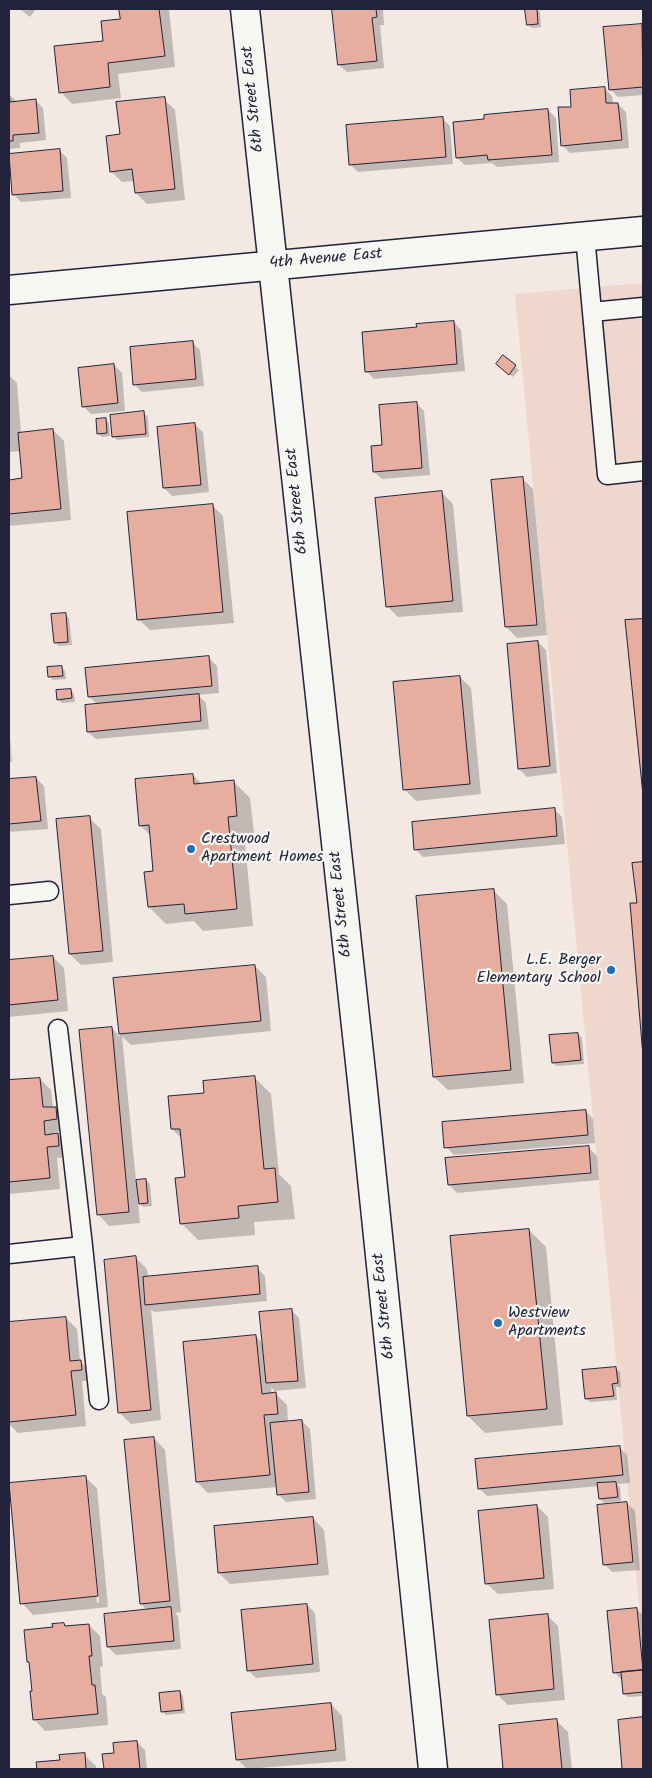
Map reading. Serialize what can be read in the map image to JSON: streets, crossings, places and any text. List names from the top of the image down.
{
  "streets": {
    "street": ["6th Street East", "4th Avenue East"]
  },
  "crossings": [
    ["6th Street East", "4th Avenue East"]
  ],
  "places": ["Crestwood Apartment Homes", "L.E. Berger Elementary School", "Westview Apartments"]
}
